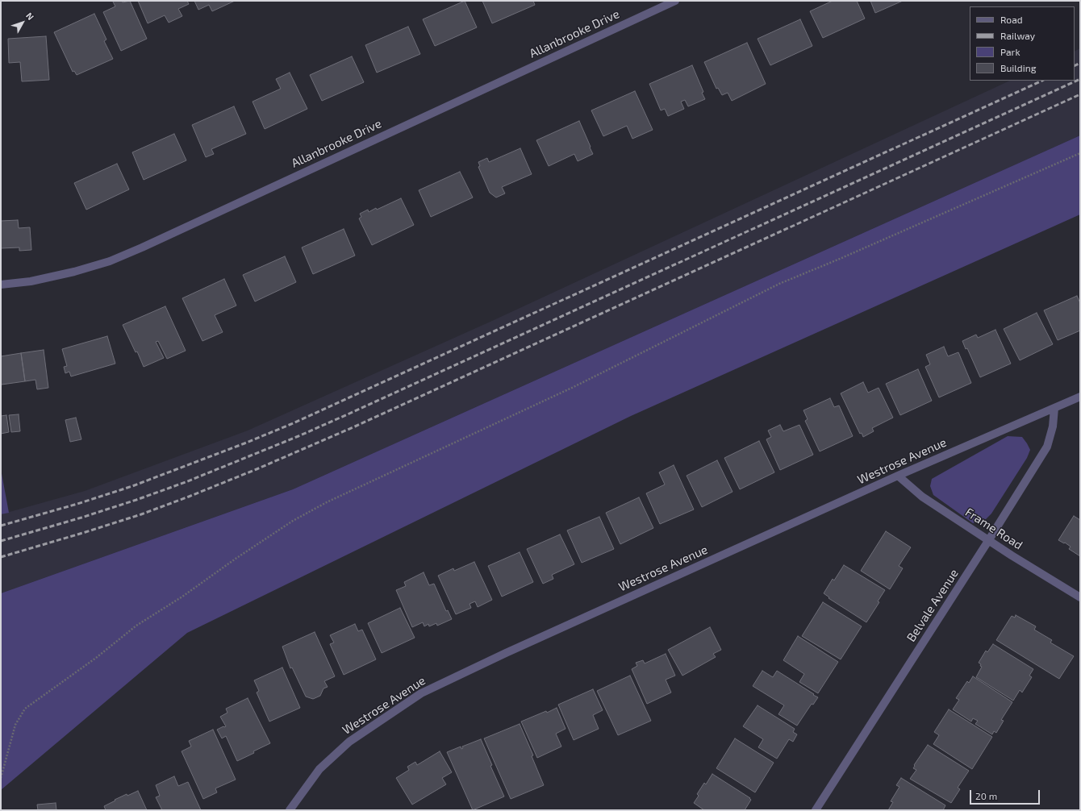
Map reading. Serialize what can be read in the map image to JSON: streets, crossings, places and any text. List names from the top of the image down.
{
  "streets": {
    "street": [
      "Allanbrooke Drive",
      "Westrose Avenue",
      "Frame Road",
      "Belvale Avenue"
    ]
  },
  "crossings": [
    ["Westrose Avenue", "Frame Road"],
    ["Westrose Avenue", "Belvale Avenue"],
    ["Frame Road", "Belvale Avenue"]
  ],
  "legend": [
    "Road",
    "Railway",
    "Park",
    "Building"
  ],
  "scale_bar": "20 m",
  "north": "top right"
}
